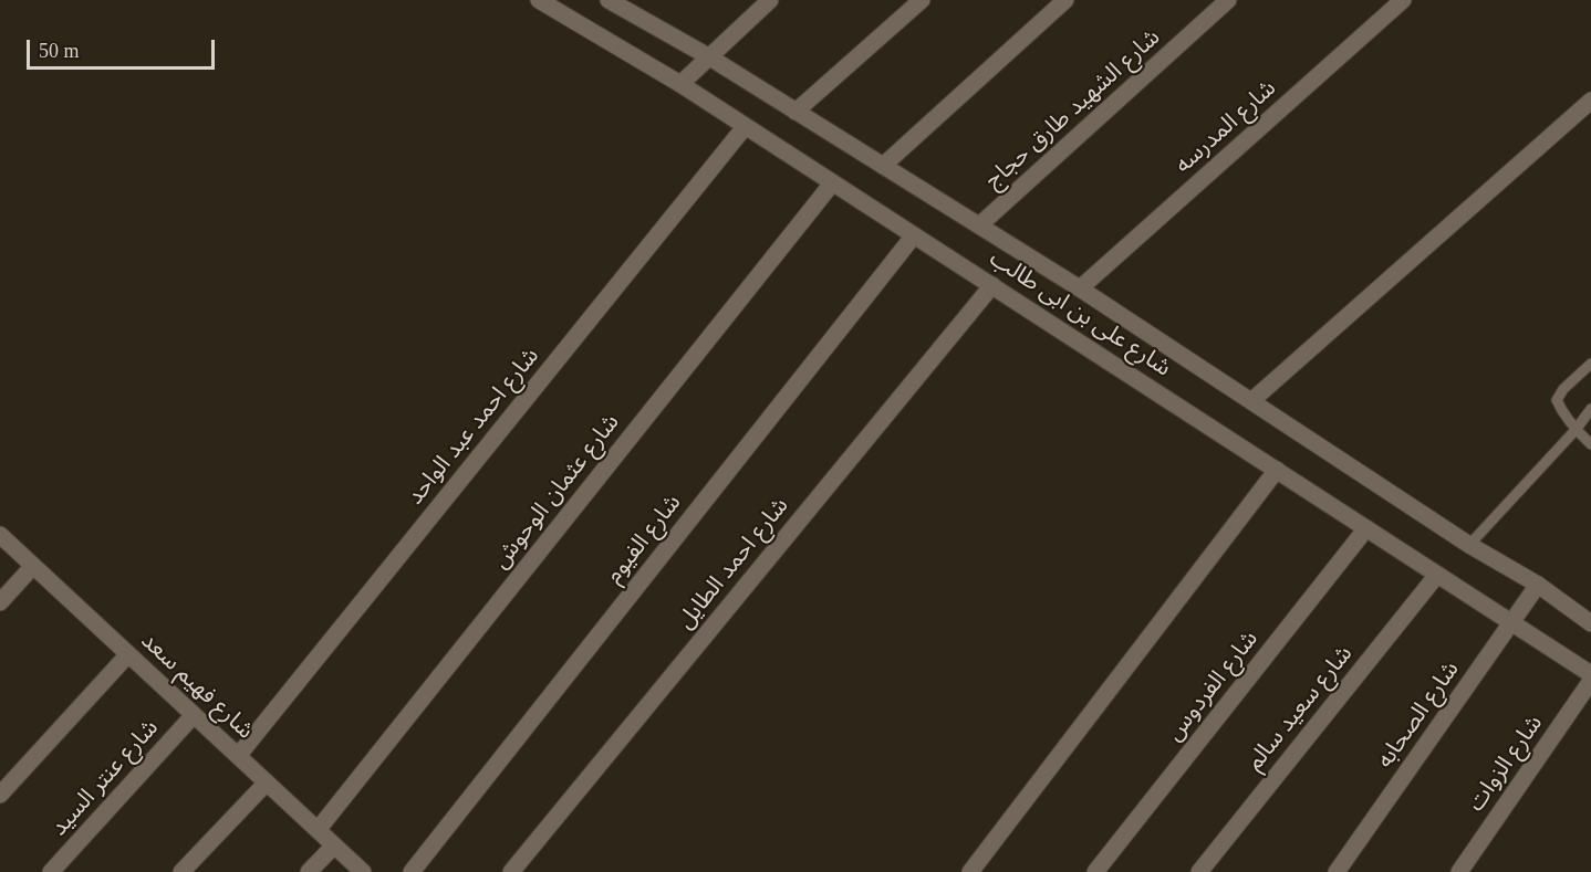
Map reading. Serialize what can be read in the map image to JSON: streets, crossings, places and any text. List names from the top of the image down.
{
  "streets": {
    "street": [
      "شارع الشهيد طارق حجاج",
      "شارع المدرسه",
      "شارع على بن ابى طالب",
      "شارع احمد عبد الواحد",
      "شارع عثمان الوحوش",
      "شارع الفيوم",
      "شارع احمد الطايل",
      "شارع فهيم سعد",
      "شارع الفردوس",
      "شارع سعيد سالم",
      "شارع الصحابه",
      "شارع الزوات",
      "شارع عنتر السيد"
    ]
  },
  "crossings": [
    ["شارع الشهيد طارق حجاج", "شارع على بن ابى طالب"],
    ["شارع المدرسه", "شارع على بن ابى طالب"],
    ["شارع على بن ابى طالب", "شارع احمد عبد الواحد"],
    ["شارع على بن ابى طالب", "شارع عثمان الوحوش"],
    ["شارع على بن ابى طالب", "شارع الفيوم"],
    ["شارع على بن ابى طالب", "شارع احمد الطايل"],
    ["شارع على بن ابى طالب", "شارع الفردوس"],
    ["شارع على بن ابى طالب", "شارع سعيد سالم"],
    ["شارع على بن ابى طالب", "شارع الصحابه"],
    ["شارع احمد عبد الواحد", "شارع فهيم سعد"],
    ["شارع عثمان الوحوش", "شارع فهيم سعد"],
    ["شارع فهيم سعد", "شارع عنتر السيد"]
  ],
  "scale_bar": "50 m"
}
